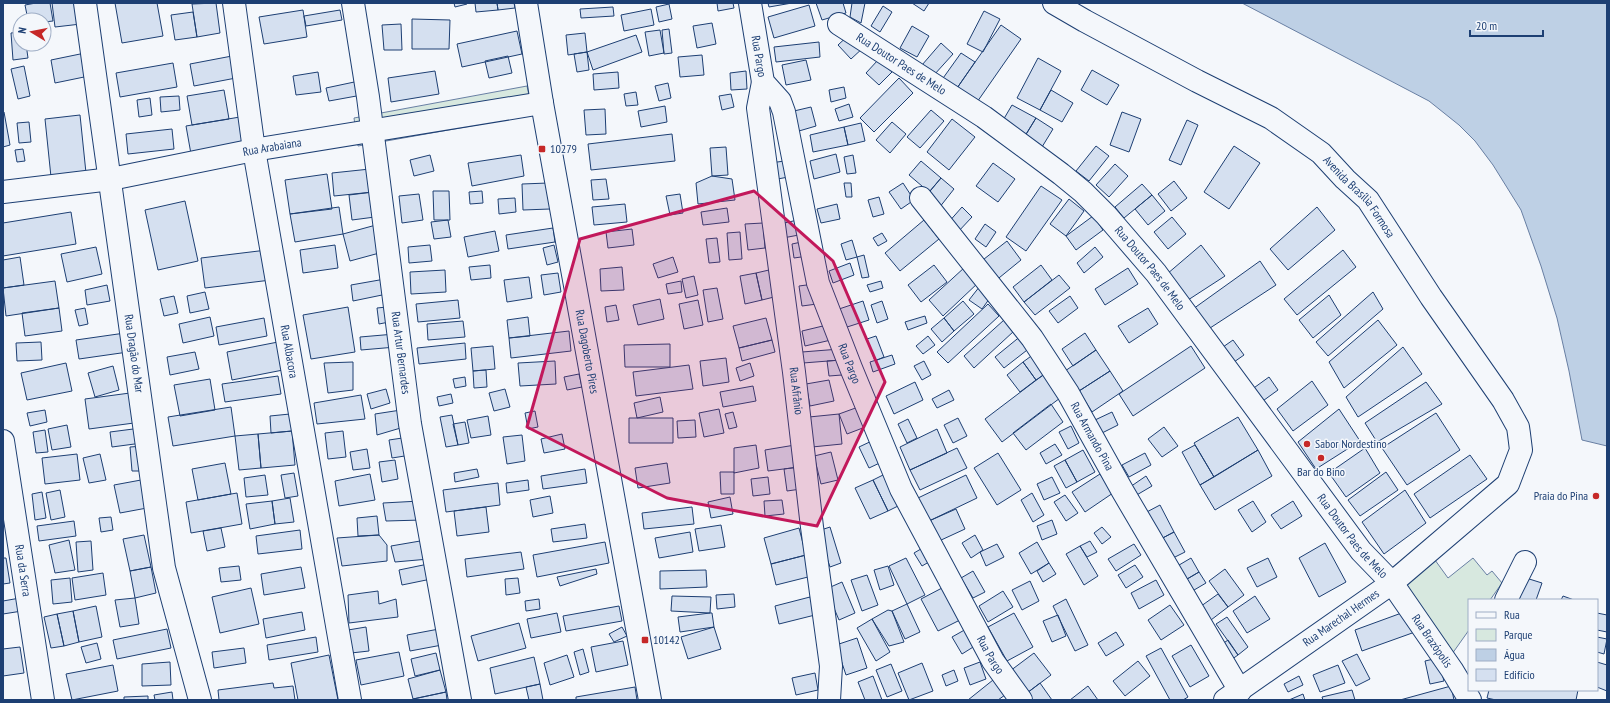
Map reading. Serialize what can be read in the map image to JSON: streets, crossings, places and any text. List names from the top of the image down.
{
  "streets": {
    "street": [
      "Rua Pargo",
      "Rua Doutor Paes de Melo",
      "Rua Arabaiana",
      "Avenida Brasília Formosa",
      "Rua Albacora",
      "Rua Artur Bernardes",
      "Rua Dagoberto Pires",
      "Rua Dragão do Mar",
      "Rua Afrânio",
      "Rua Armando Pina",
      "Rua da Serra",
      "Rua Marechal Hermes",
      "Rua Brazópolis"
    ]
  },
  "crossings": [
    ["Rua Pargo", "Rua Afrânio"],
    ["Rua Doutor Paes de Melo", "Rua Marechal Hermes"],
    ["Rua Doutor Paes de Melo", "Rua Brazópolis"],
    ["Rua Arabaiana", "Rua Albacora"],
    ["Rua Arabaiana", "Rua Artur Bernardes"],
    ["Rua Arabaiana", "Rua Dagoberto Pires"],
    ["Rua Arabaiana", "Rua Dragão do Mar"],
    ["Avenida Brasília Formosa", "Rua Marechal Hermes"],
    ["Rua Armando Pina", "Rua Marechal Hermes"],
    ["Rua Marechal Hermes", "Rua Brazópolis"]
  ],
  "places": {
    "transit": ["10279", "10142"],
    "other": ["Sabor Nordestino", "Bar do Bino", "Praia do Pina"]
  },
  "legend": [
    "Rua",
    "Parque",
    "Água",
    "Edifício"
  ],
  "scale_bar": "20 m",
  "north": "left"
}
